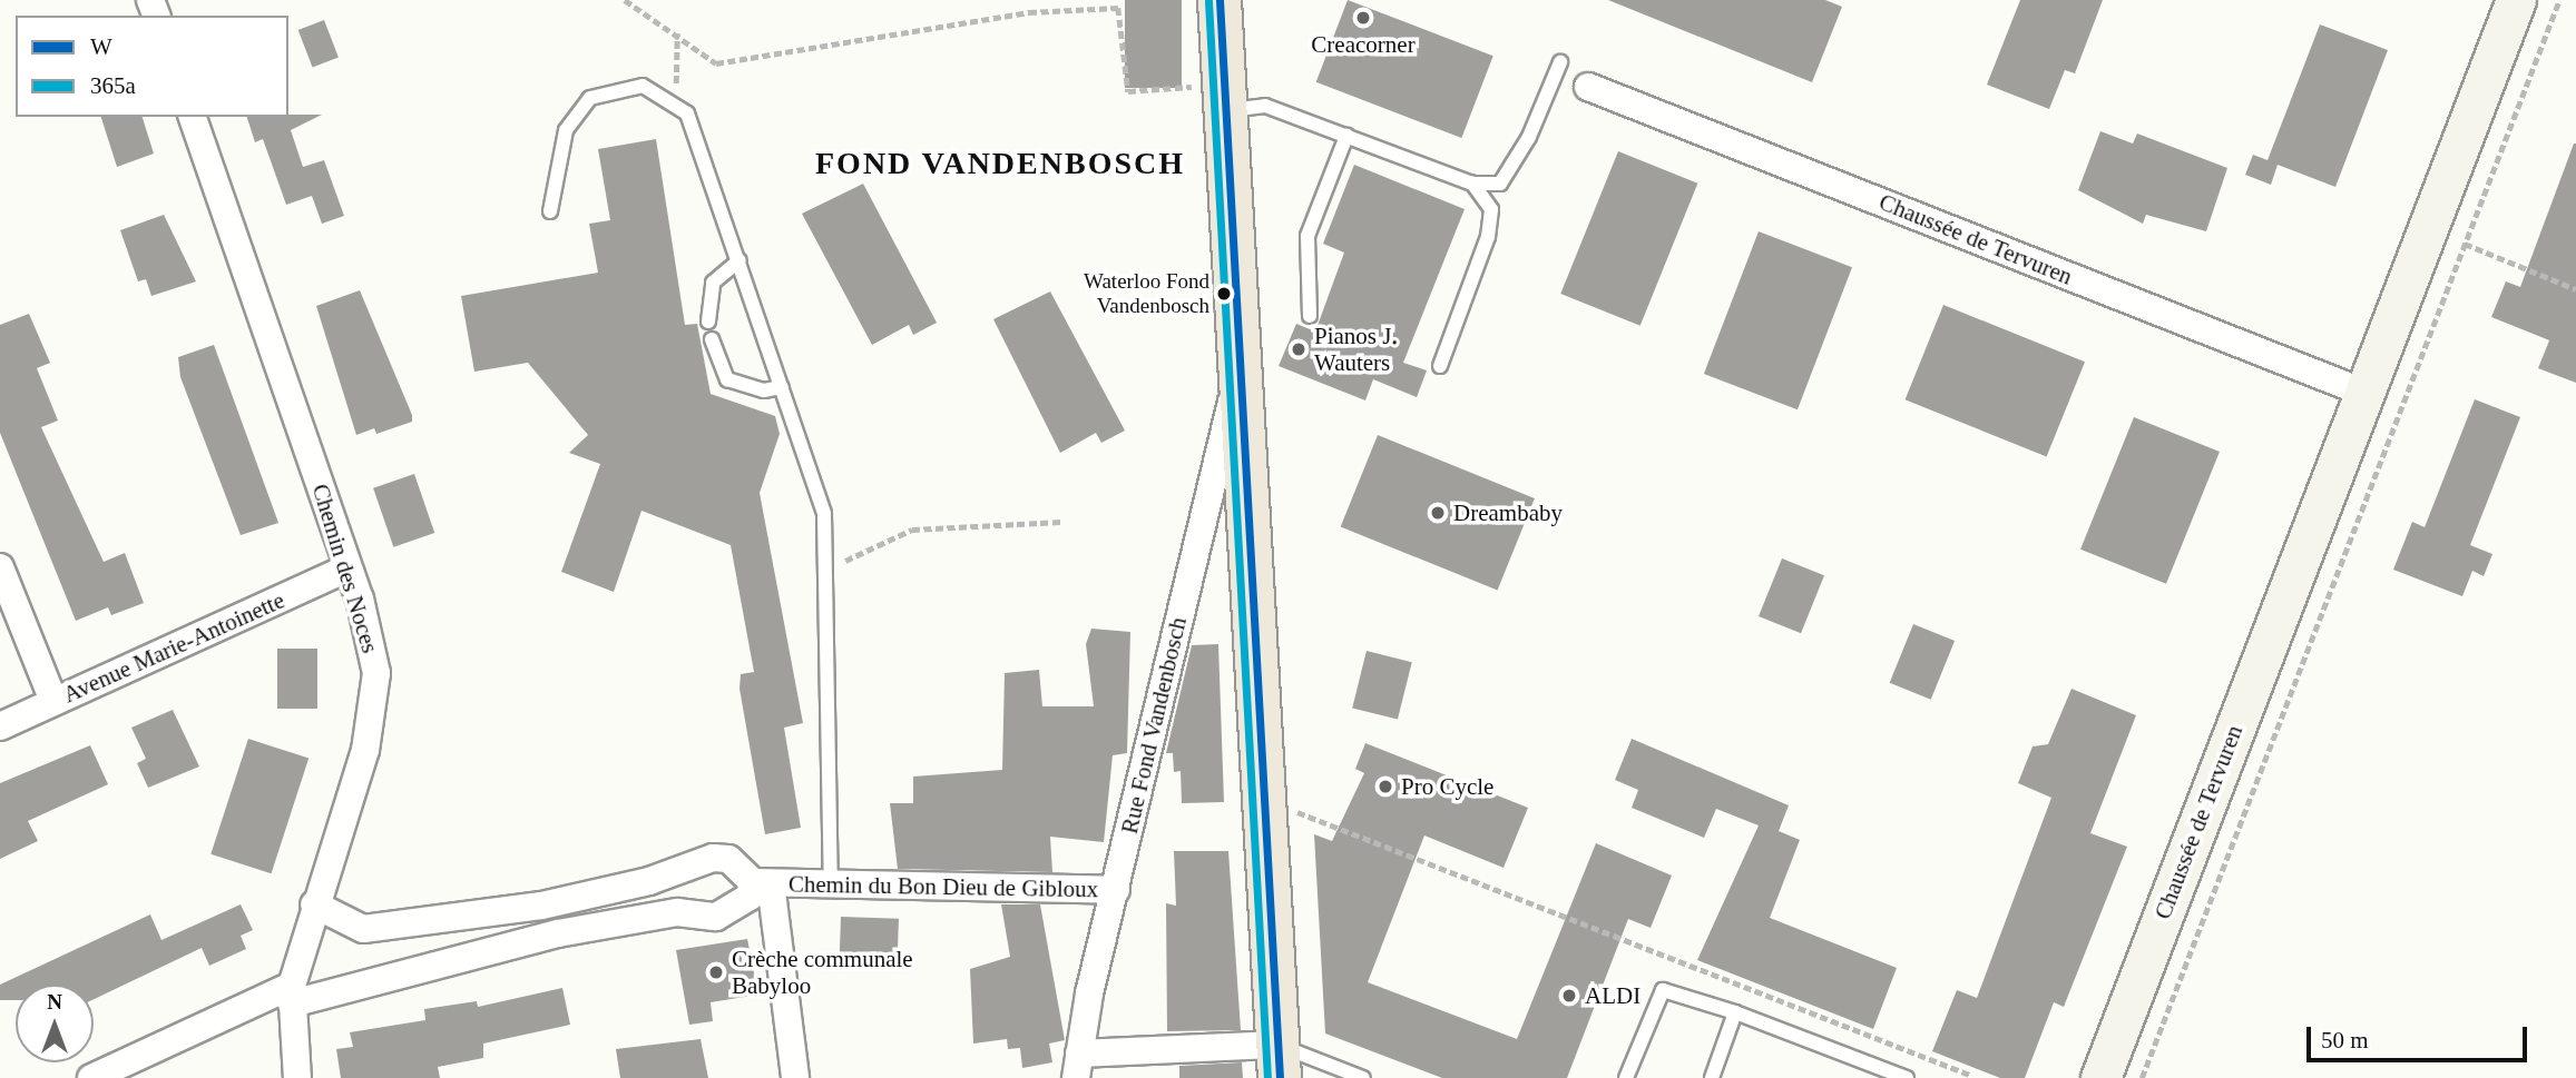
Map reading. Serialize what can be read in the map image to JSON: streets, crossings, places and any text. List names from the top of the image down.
{
  "streets": {
    "main road": ["Chaussée de Tervuren"],
    "street": [
      "Chemin des Noces",
      "Avenue Marie-Antoinette",
      "Rue Fond Vandenbosch",
      "Chemin du Bon Dieu de Gibloux"
    ]
  },
  "crossings": [
    ["Chemin des Noces", "Avenue Marie-Antoinette"],
    ["Rue Fond Vandenbosch", "Chemin du Bon Dieu de Gibloux"]
  ],
  "districts": ["FOND VANDENBOSCH"],
  "places": [
    "Creacorner",
    "Waterloo Fond Vandenbosch",
    "Pianos J. Wauters",
    "Dreambaby",
    "Pro Cycle",
    "Crèche communale Babyloo",
    "ALDI"
  ],
  "lines": ["transit line W", "transit line 365a"],
  "legend": ["W", "365a"],
  "scale_bar": "50 m",
  "north": "top"
}
